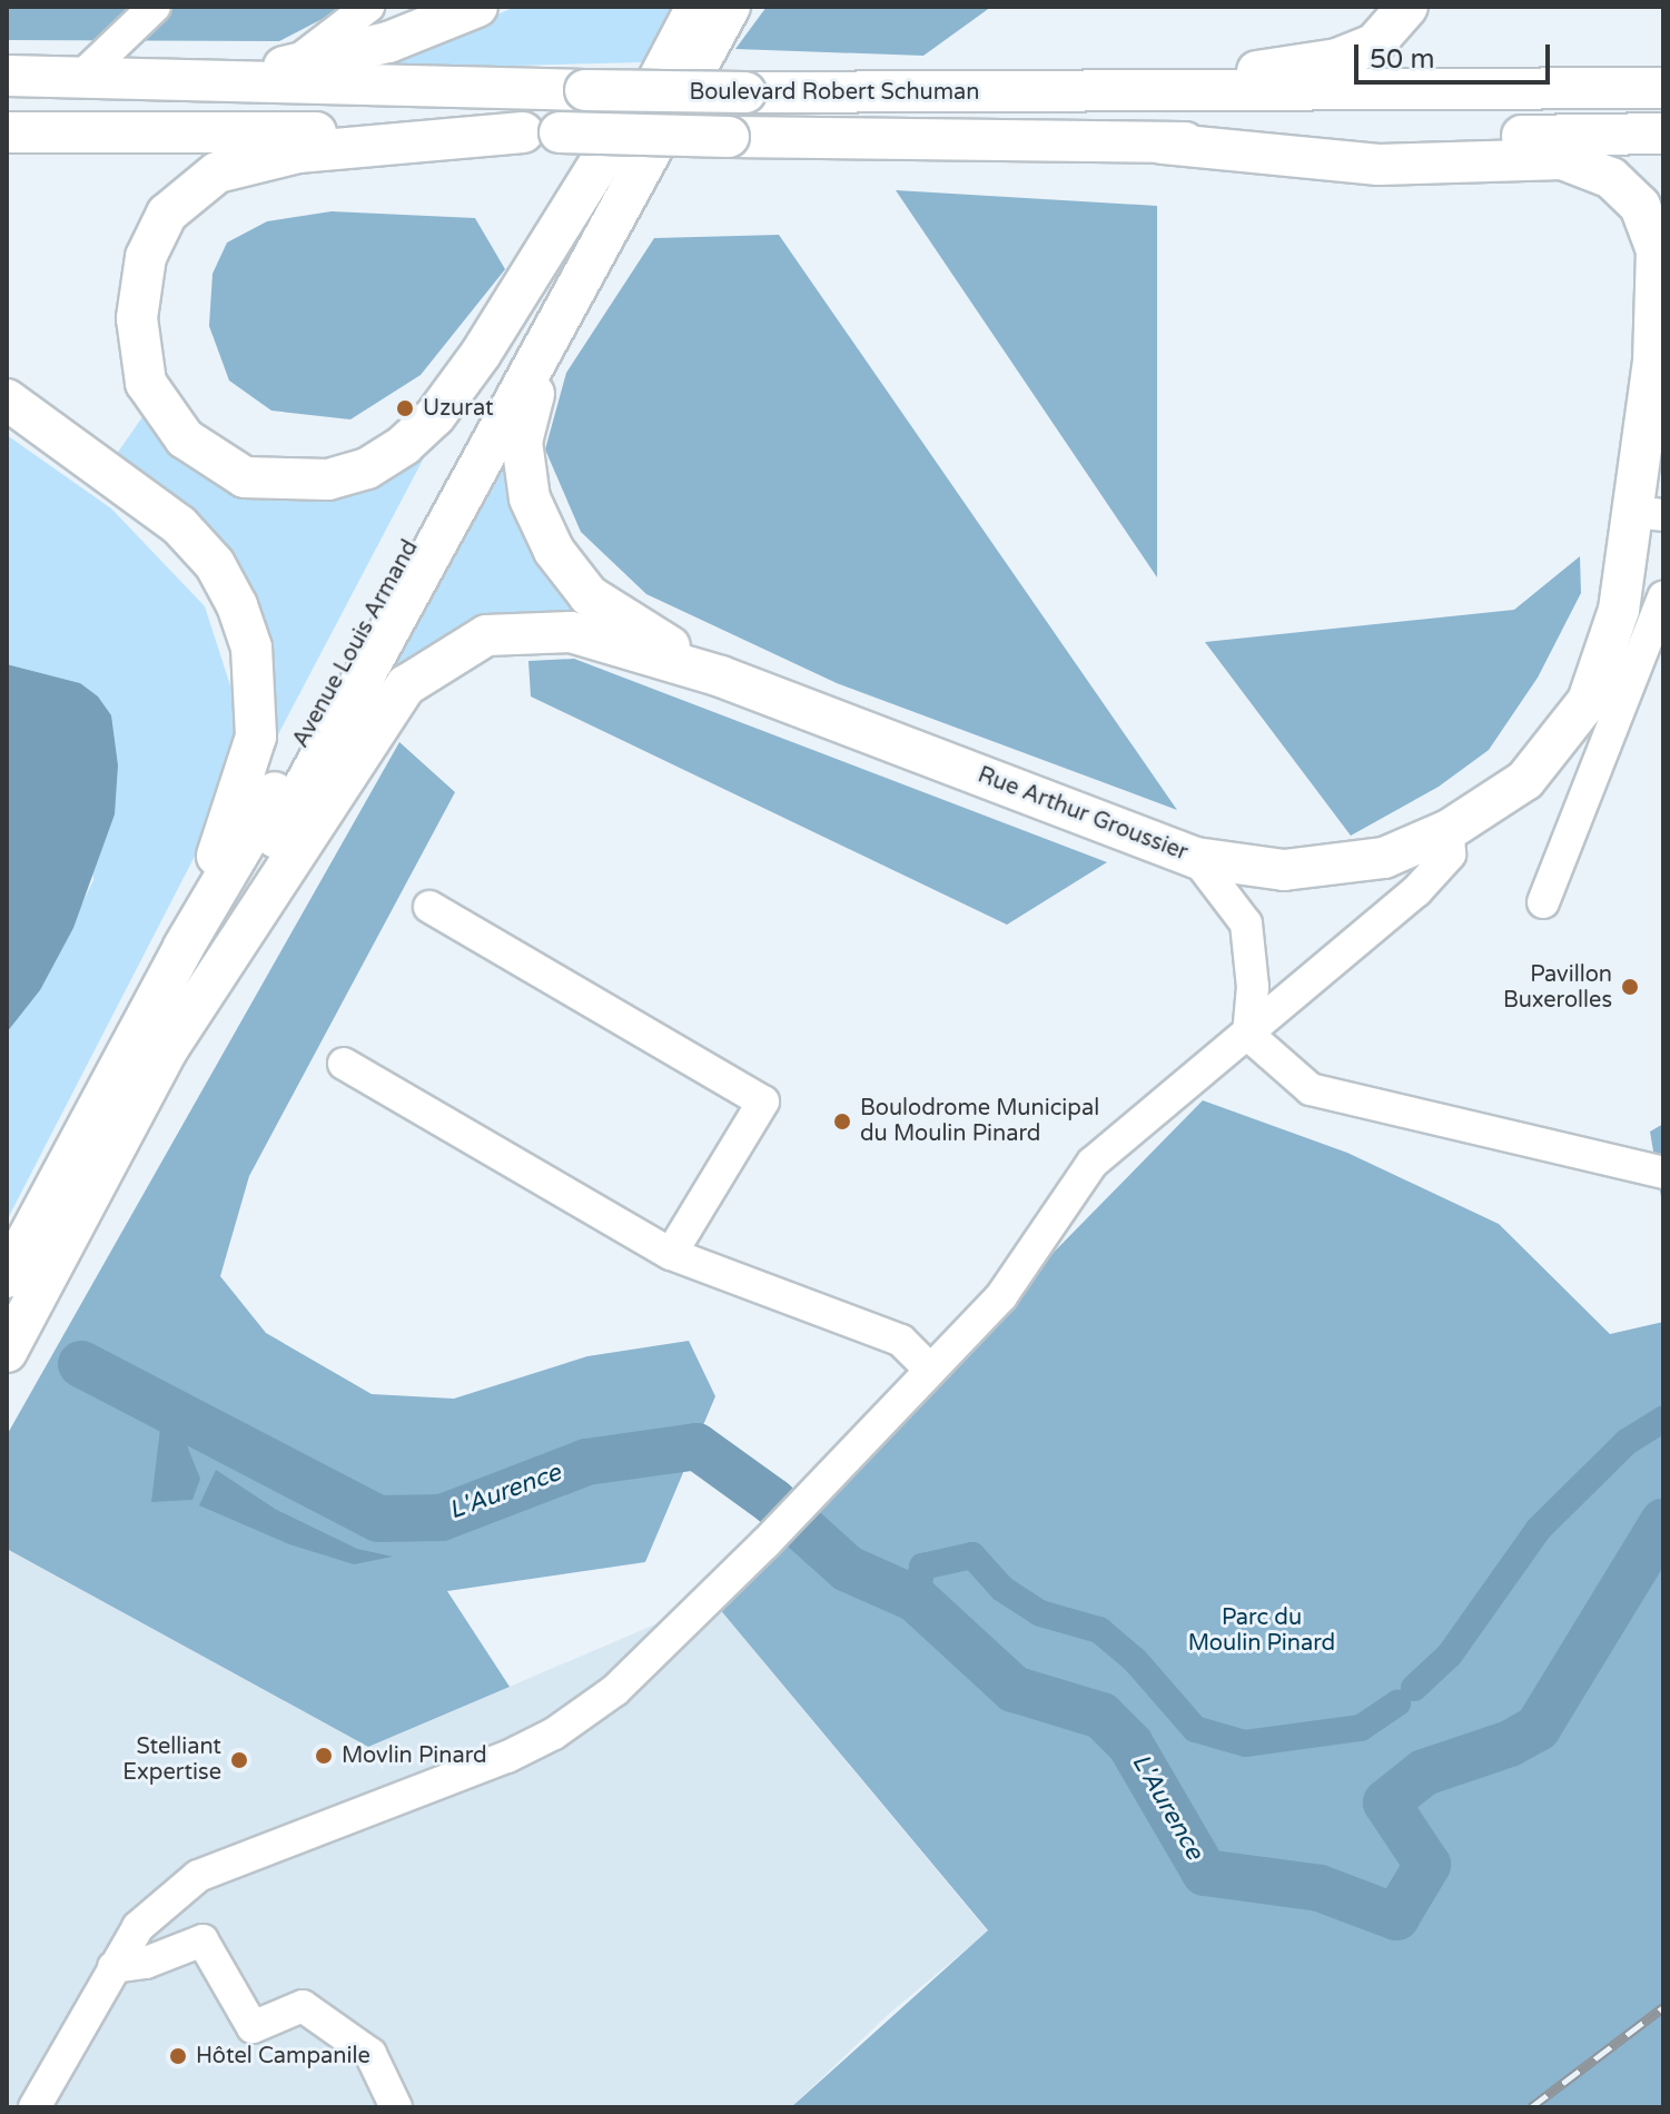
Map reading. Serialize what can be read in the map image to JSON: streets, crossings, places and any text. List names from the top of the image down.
{
  "streets": {
    "main road": ["Boulevard Robert Schuman", "Avenue Louis Armand", "Rue Arthur Groussier"]
  },
  "crossings": [
    ["Boulevard Robert Schuman", "Rue Arthur Groussier"]
  ],
  "water": ["L'Aurence"],
  "parks": ["Parc du Moulin Pinard"],
  "places": [
    "Uzurat",
    "Pavillon Buxerolles",
    "Boulodrome Municipal du Moulin Pinard",
    "Movlin Pinard",
    "Stelliant Expertise",
    "Hôtel Campanile"
  ],
  "scale_bar": "50 m"
}
